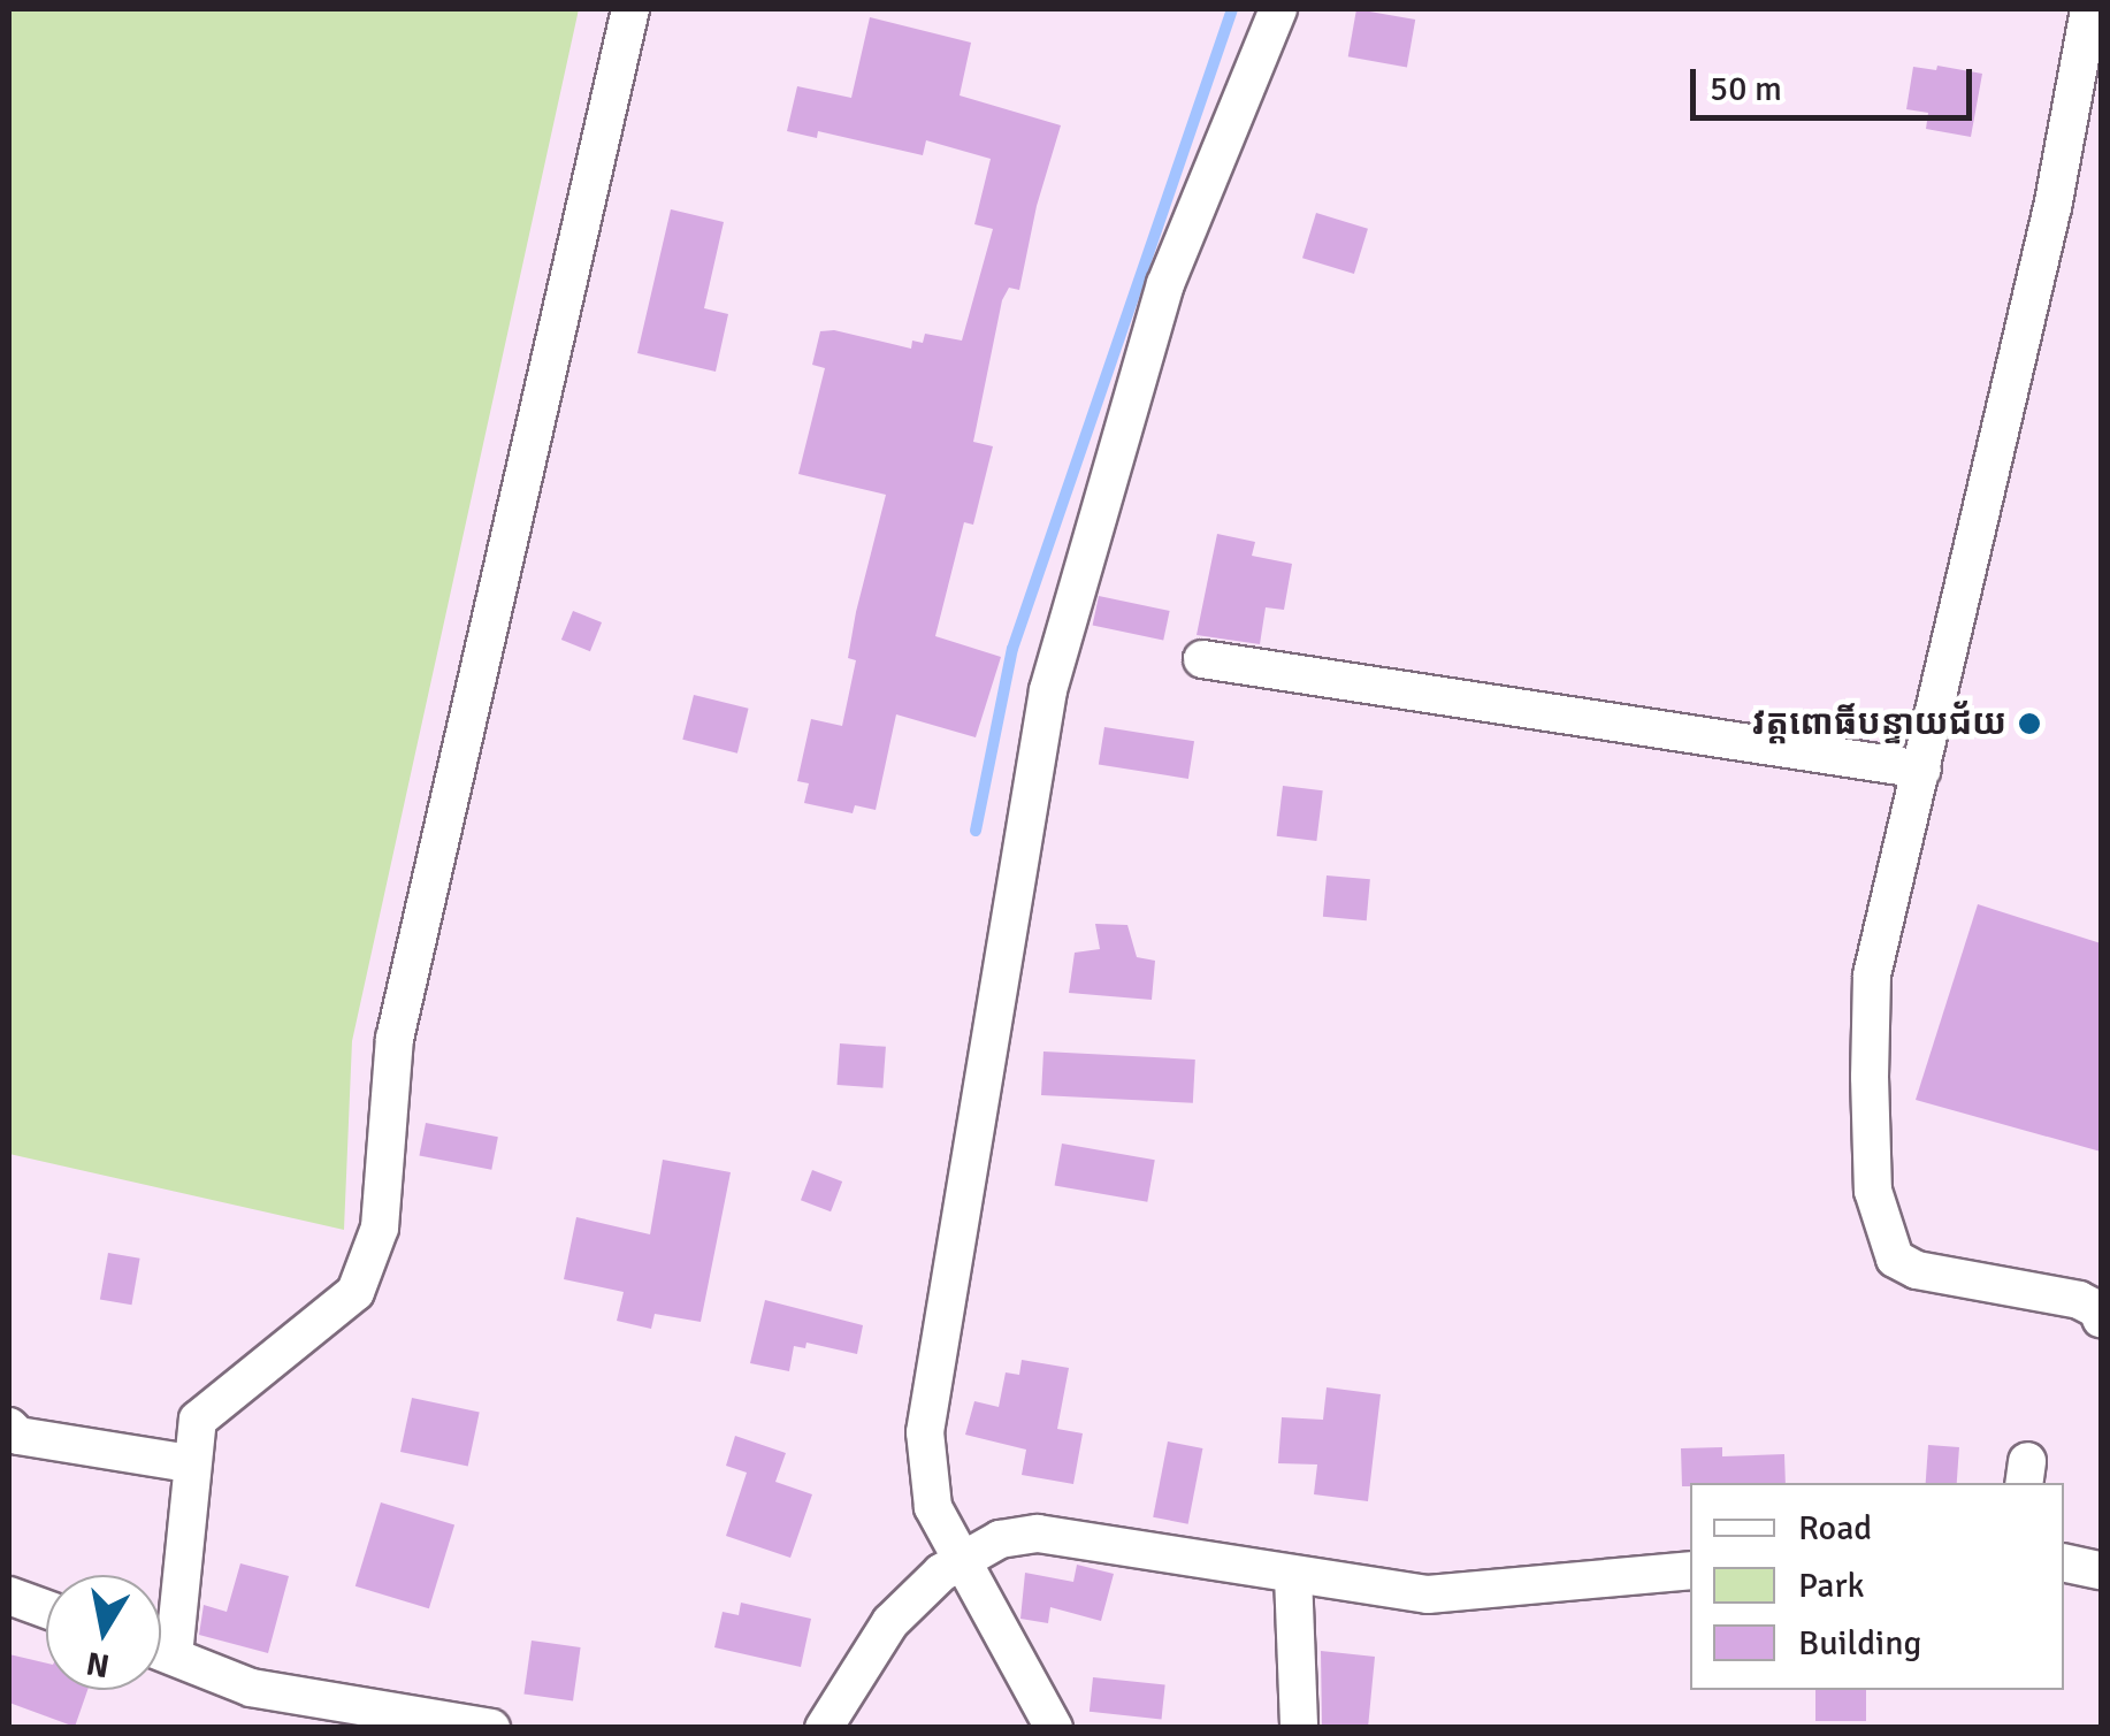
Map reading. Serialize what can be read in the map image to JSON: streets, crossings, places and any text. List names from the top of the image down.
{
  "places": ["វត្តពោធិ៍បន្ទាយជ័យ"],
  "legend": ["Road", "Park", "Building"],
  "scale_bar": "50 m",
  "north": "bottom"
}
